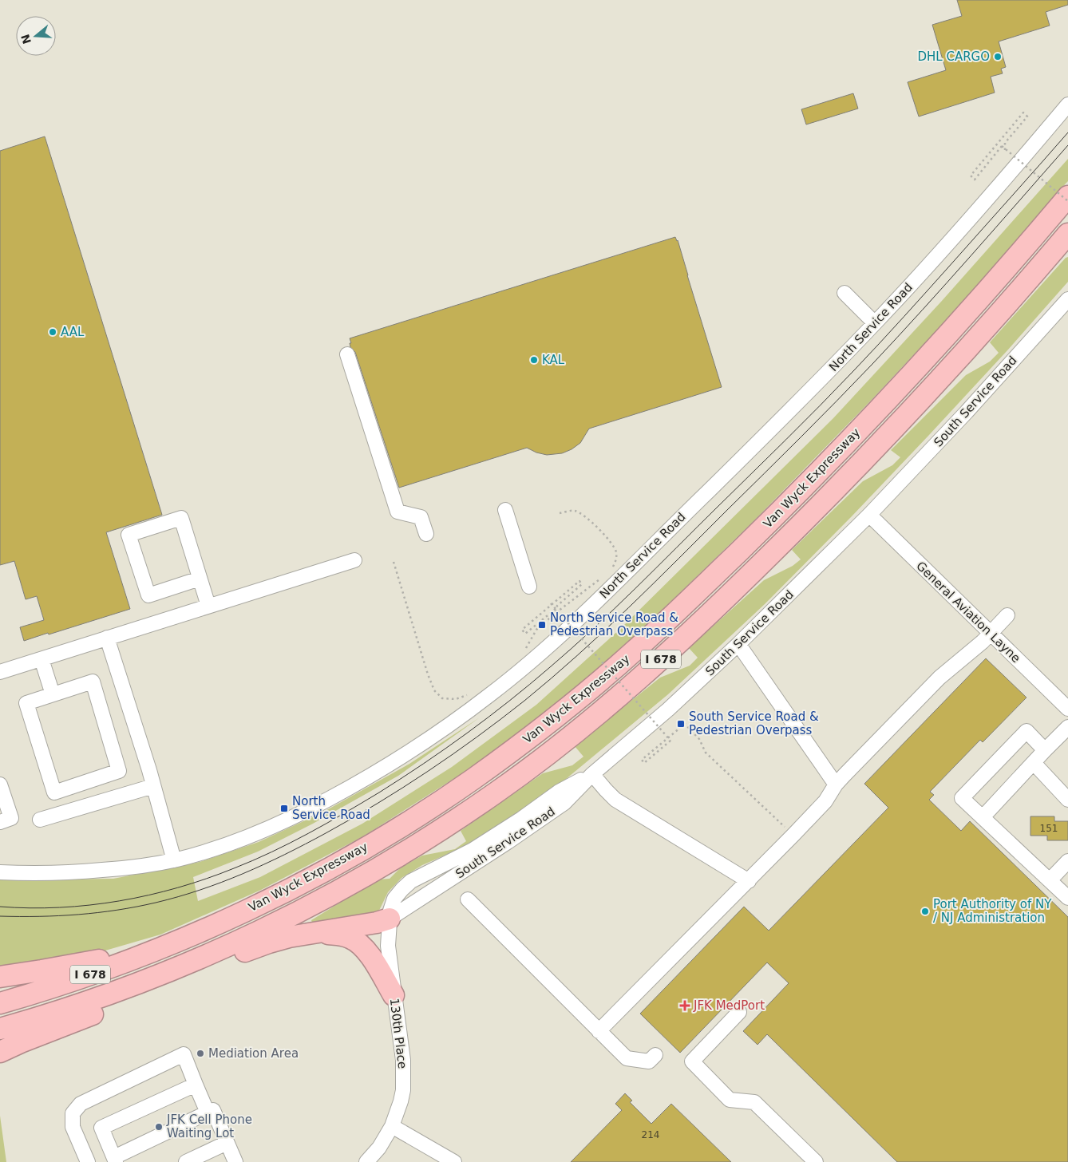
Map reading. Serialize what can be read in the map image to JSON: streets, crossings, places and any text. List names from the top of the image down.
{
  "streets": {
    "highway": ["Van Wyck Expressway", "I 678"],
    "street": [
      "North Service Road",
      "South Service Road",
      "General Aviation Layne",
      "130th Place"
    ]
  },
  "crossings": [
    ["South Service Road", "General Aviation Layne"],
    ["South Service Road", "130th Place"]
  ],
  "places": {
    "other": [
      "DHL CARGO",
      "AAL",
      "KAL",
      "Port Authority of NY / NJ Administration",
      "Mediation Area",
      "JFK Cell Phone Waiting Lot"
    ],
    "transit": ["North Service Road & Pedestrian Overpass", "South Service Road & Pedestrian Overpass", "North Service Road"],
    "health": ["JFK MedPort"]
  },
  "house_numbers": ["151", "214"],
  "north": "left"
}
